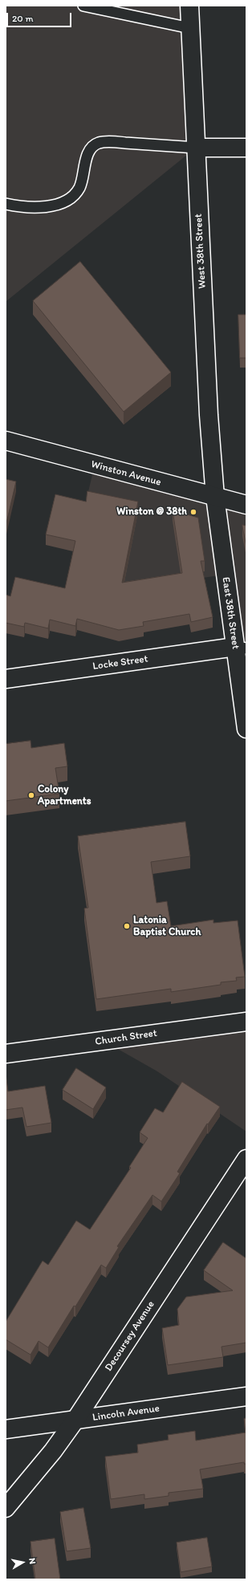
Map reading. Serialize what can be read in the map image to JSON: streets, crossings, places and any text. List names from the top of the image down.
{
  "streets": {
    "street": [
      "West 38th Street",
      "Winston Avenue",
      "East 38th Street",
      "Locke Street",
      "Church Street",
      "Decoursey Avenue",
      "Lincoln Avenue"
    ]
  },
  "crossings": [
    ["West 38th Street", "Winston Avenue"],
    ["West 38th Street", "East 38th Street"],
    ["Winston Avenue", "East 38th Street"],
    ["East 38th Street", "Locke Street"],
    ["Decoursey Avenue", "Lincoln Avenue"]
  ],
  "places": ["Winston @ 38th", "Colony Apartments", "Latonia Baptist Church"],
  "scale_bar": "20 m",
  "north": "right"
}
